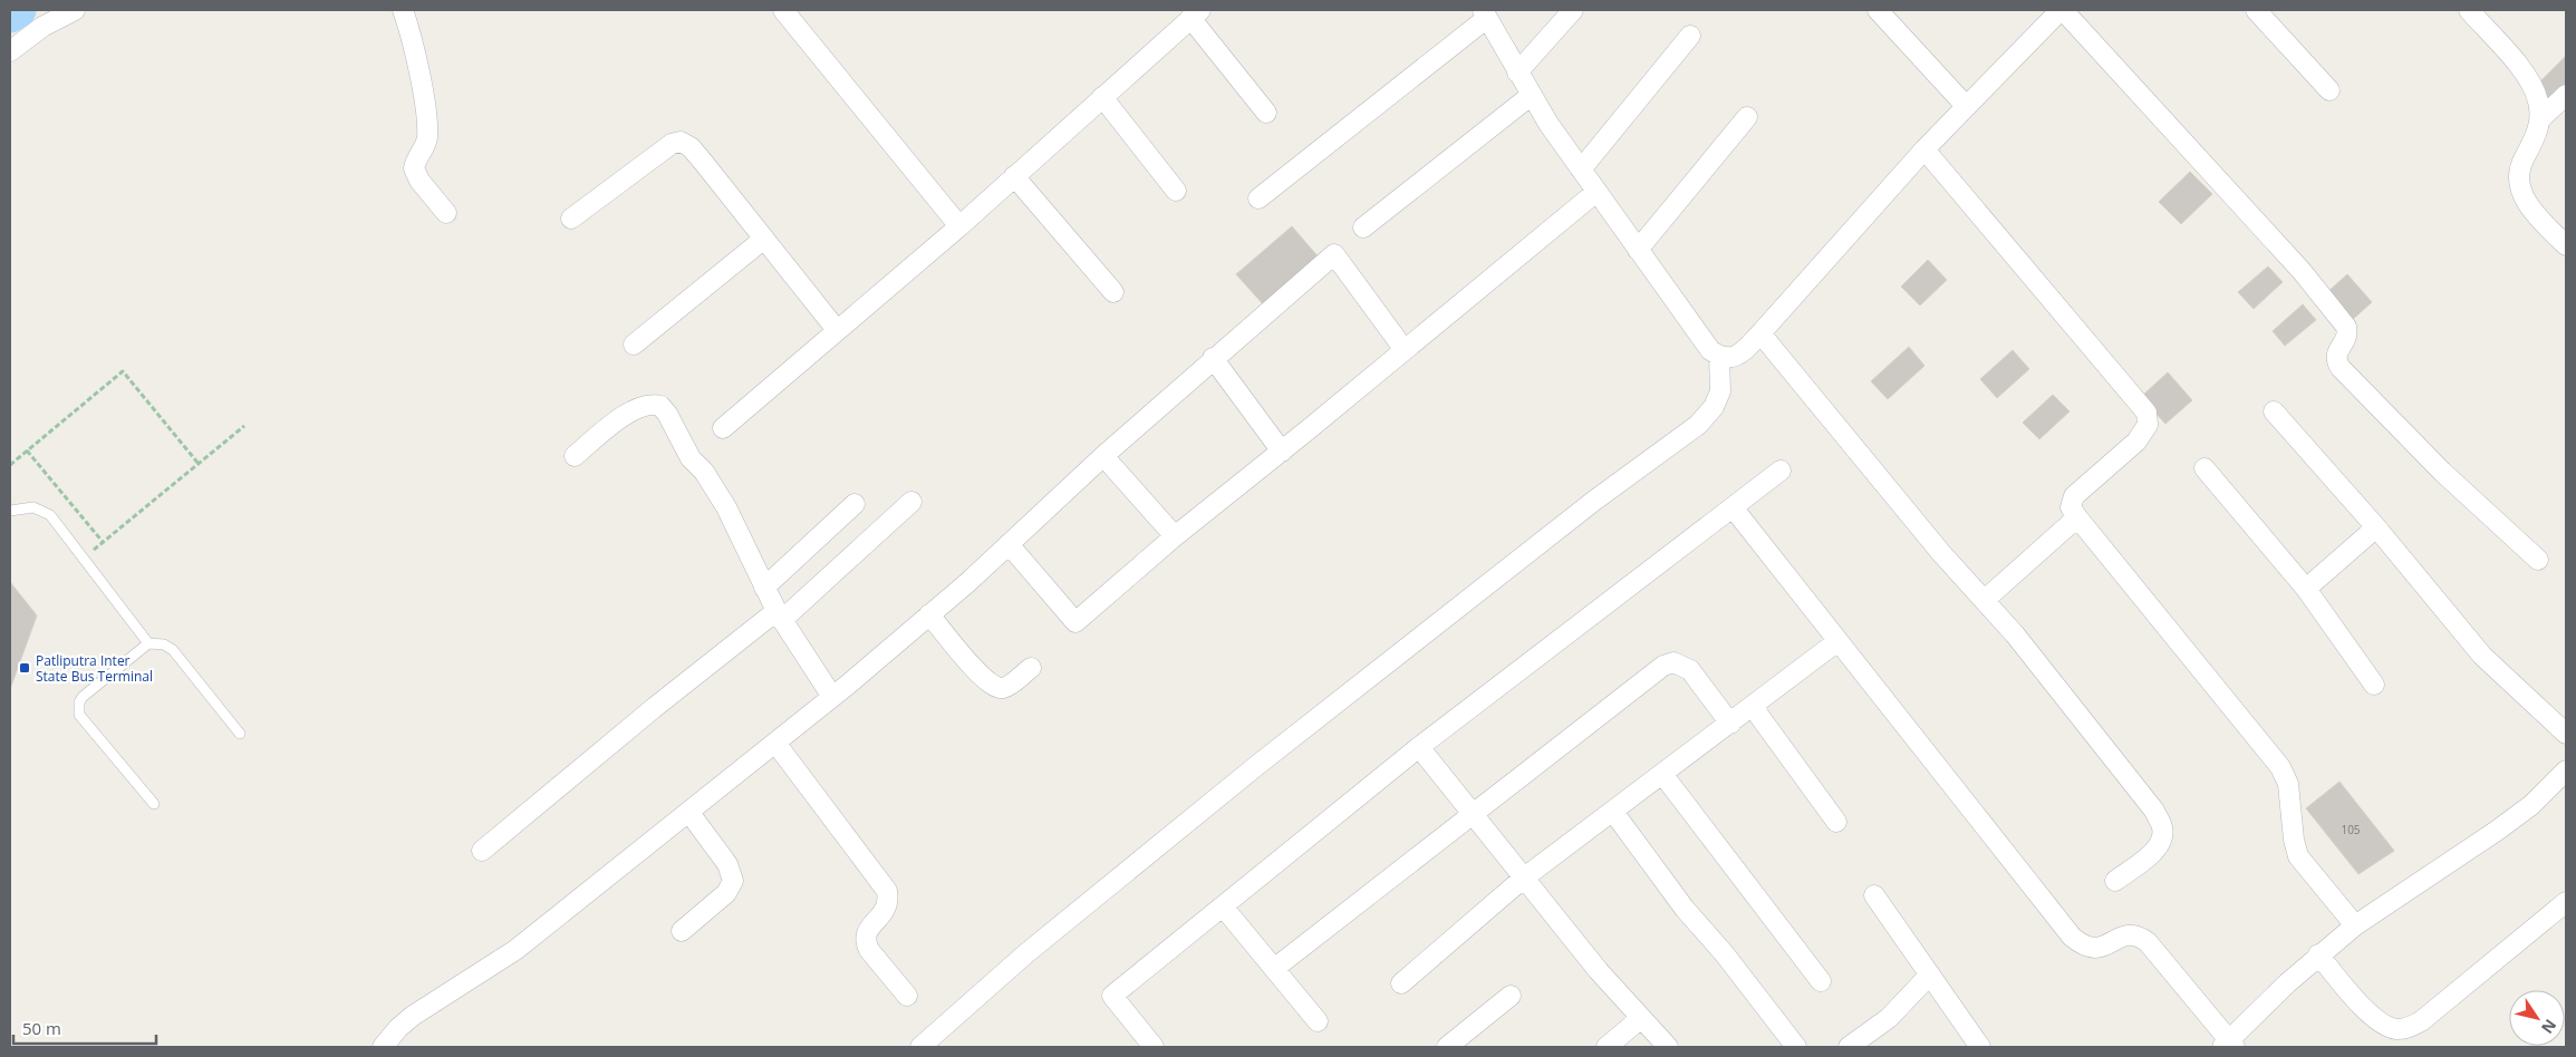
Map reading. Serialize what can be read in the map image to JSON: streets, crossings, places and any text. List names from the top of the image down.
{
  "places": {
    "transit": ["Patliputra Inter State Bus Terminal"]
  },
  "house_numbers": ["105"],
  "scale_bar": "50 m",
  "north": "bottom right"
}
